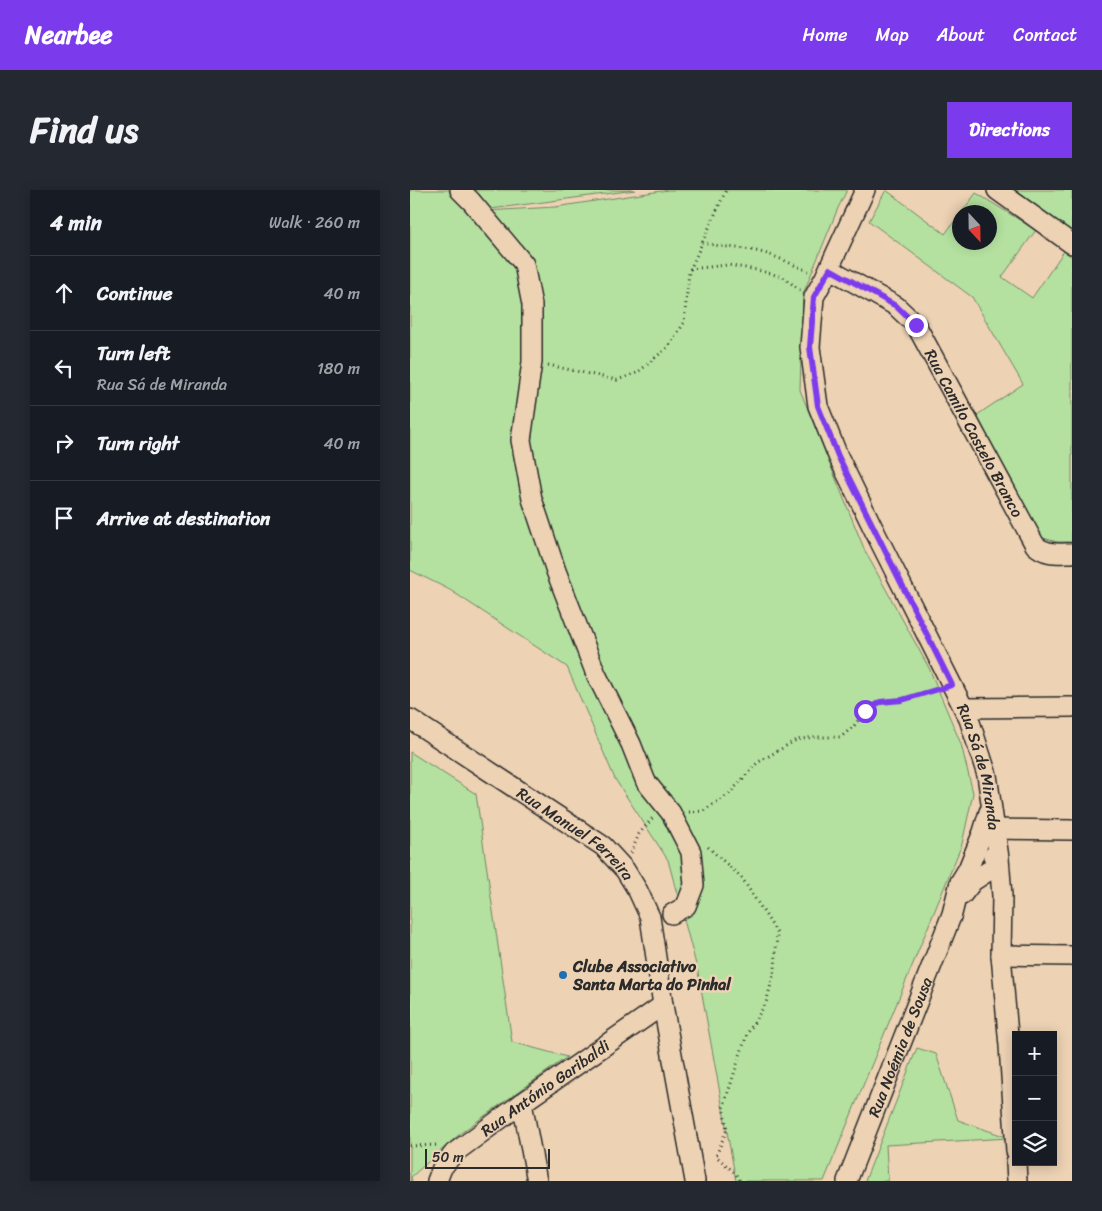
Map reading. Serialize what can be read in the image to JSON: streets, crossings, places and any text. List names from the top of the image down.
{
  "streets": {
    "street": [
      "Rua Camilo Castelo Branco",
      "Rua Sá de Miranda",
      "Rua Manuel Ferreira",
      "Rua Noémia de Sousa",
      "Rua António Garibaldi"
    ]
  },
  "crossings": [
    ["Rua Camilo Castelo Branco", "Rua Sá de Miranda"],
    ["Rua Sá de Miranda", "Rua Noémia de Sousa"],
    ["Rua Manuel Ferreira", "Rua António Garibaldi"]
  ],
  "places": ["Clube Associativo Santa Marta do Pinhal"],
  "scale_bar": "50 m",
  "north": "bottom",
  "page": {
    "header": "Nearbee",
    "nav": [
      "Home",
      "Map",
      "About",
      "Contact"
    ],
    "title": "Find us",
    "buttons": "Directions",
    "heading": ["4 min", "Walk · 260 m"],
    "list": [
      ["Continue", "40 m"],
      ["Turn left", "Rua Sá de Miranda", "180 m"],
      ["Turn right", "40 m"],
      "Arrive at destination"
    ],
    "map_buttons": ["+", "−"],
    "scale": "50 m"
  }
}
